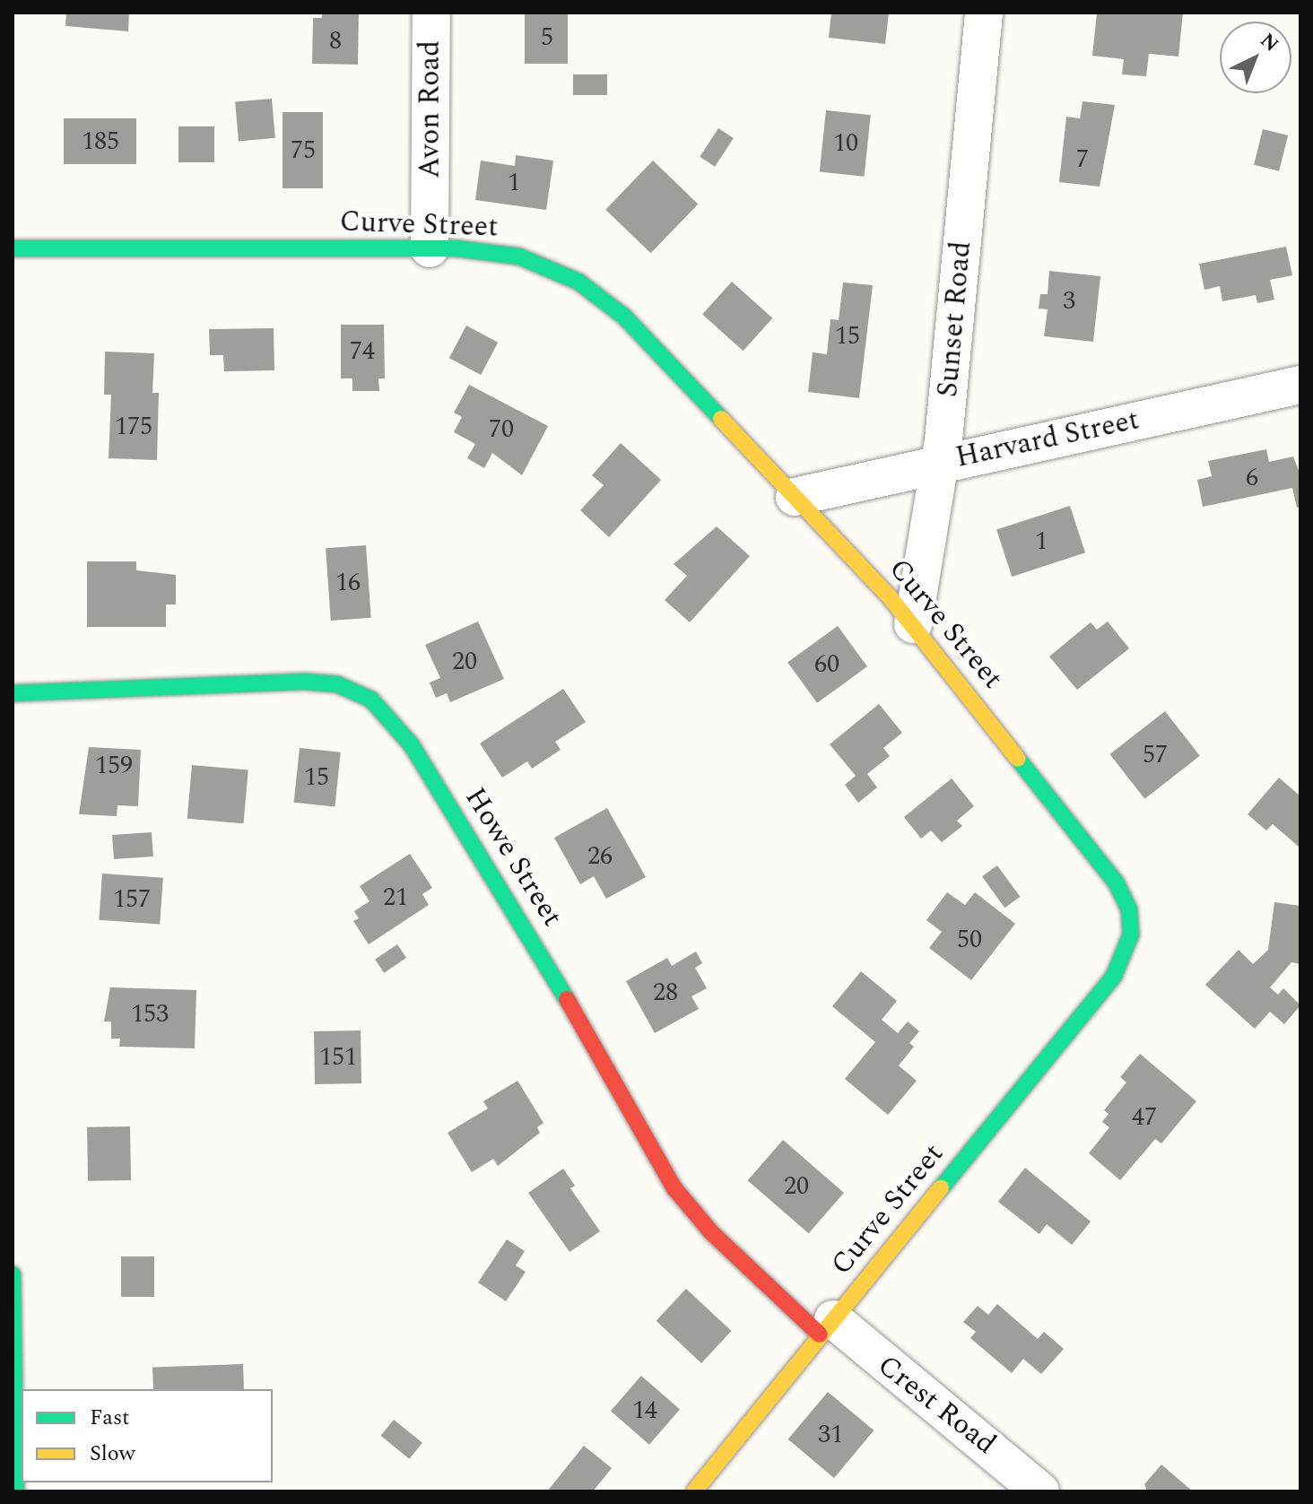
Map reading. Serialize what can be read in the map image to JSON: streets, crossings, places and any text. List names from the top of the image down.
{
  "streets": {
    "street": [
      "Avon Road",
      "Curve Street",
      "Sunset Road",
      "Harvard Street",
      "Howe Street",
      "Crest Road"
    ]
  },
  "crossings": [
    ["Avon Road", "Curve Street"],
    ["Curve Street", "Sunset Road"],
    ["Curve Street", "Harvard Street"],
    ["Curve Street", "Howe Street"],
    ["Curve Street", "Crest Road"],
    ["Sunset Road", "Harvard Street"],
    ["Howe Street", "Crest Road"]
  ],
  "house_numbers": [
    "5",
    "8",
    "185",
    "10",
    "75",
    "7",
    "1",
    "3",
    "15",
    "74",
    "175",
    "70",
    "6",
    "1",
    "16",
    "20",
    "60",
    "57",
    "159",
    "15",
    "26",
    "21",
    "157",
    "50",
    "28",
    "153",
    "151",
    "47",
    "20",
    "14",
    "31"
  ],
  "legend": ["Fast", "Slow"],
  "north": "top right"
}
